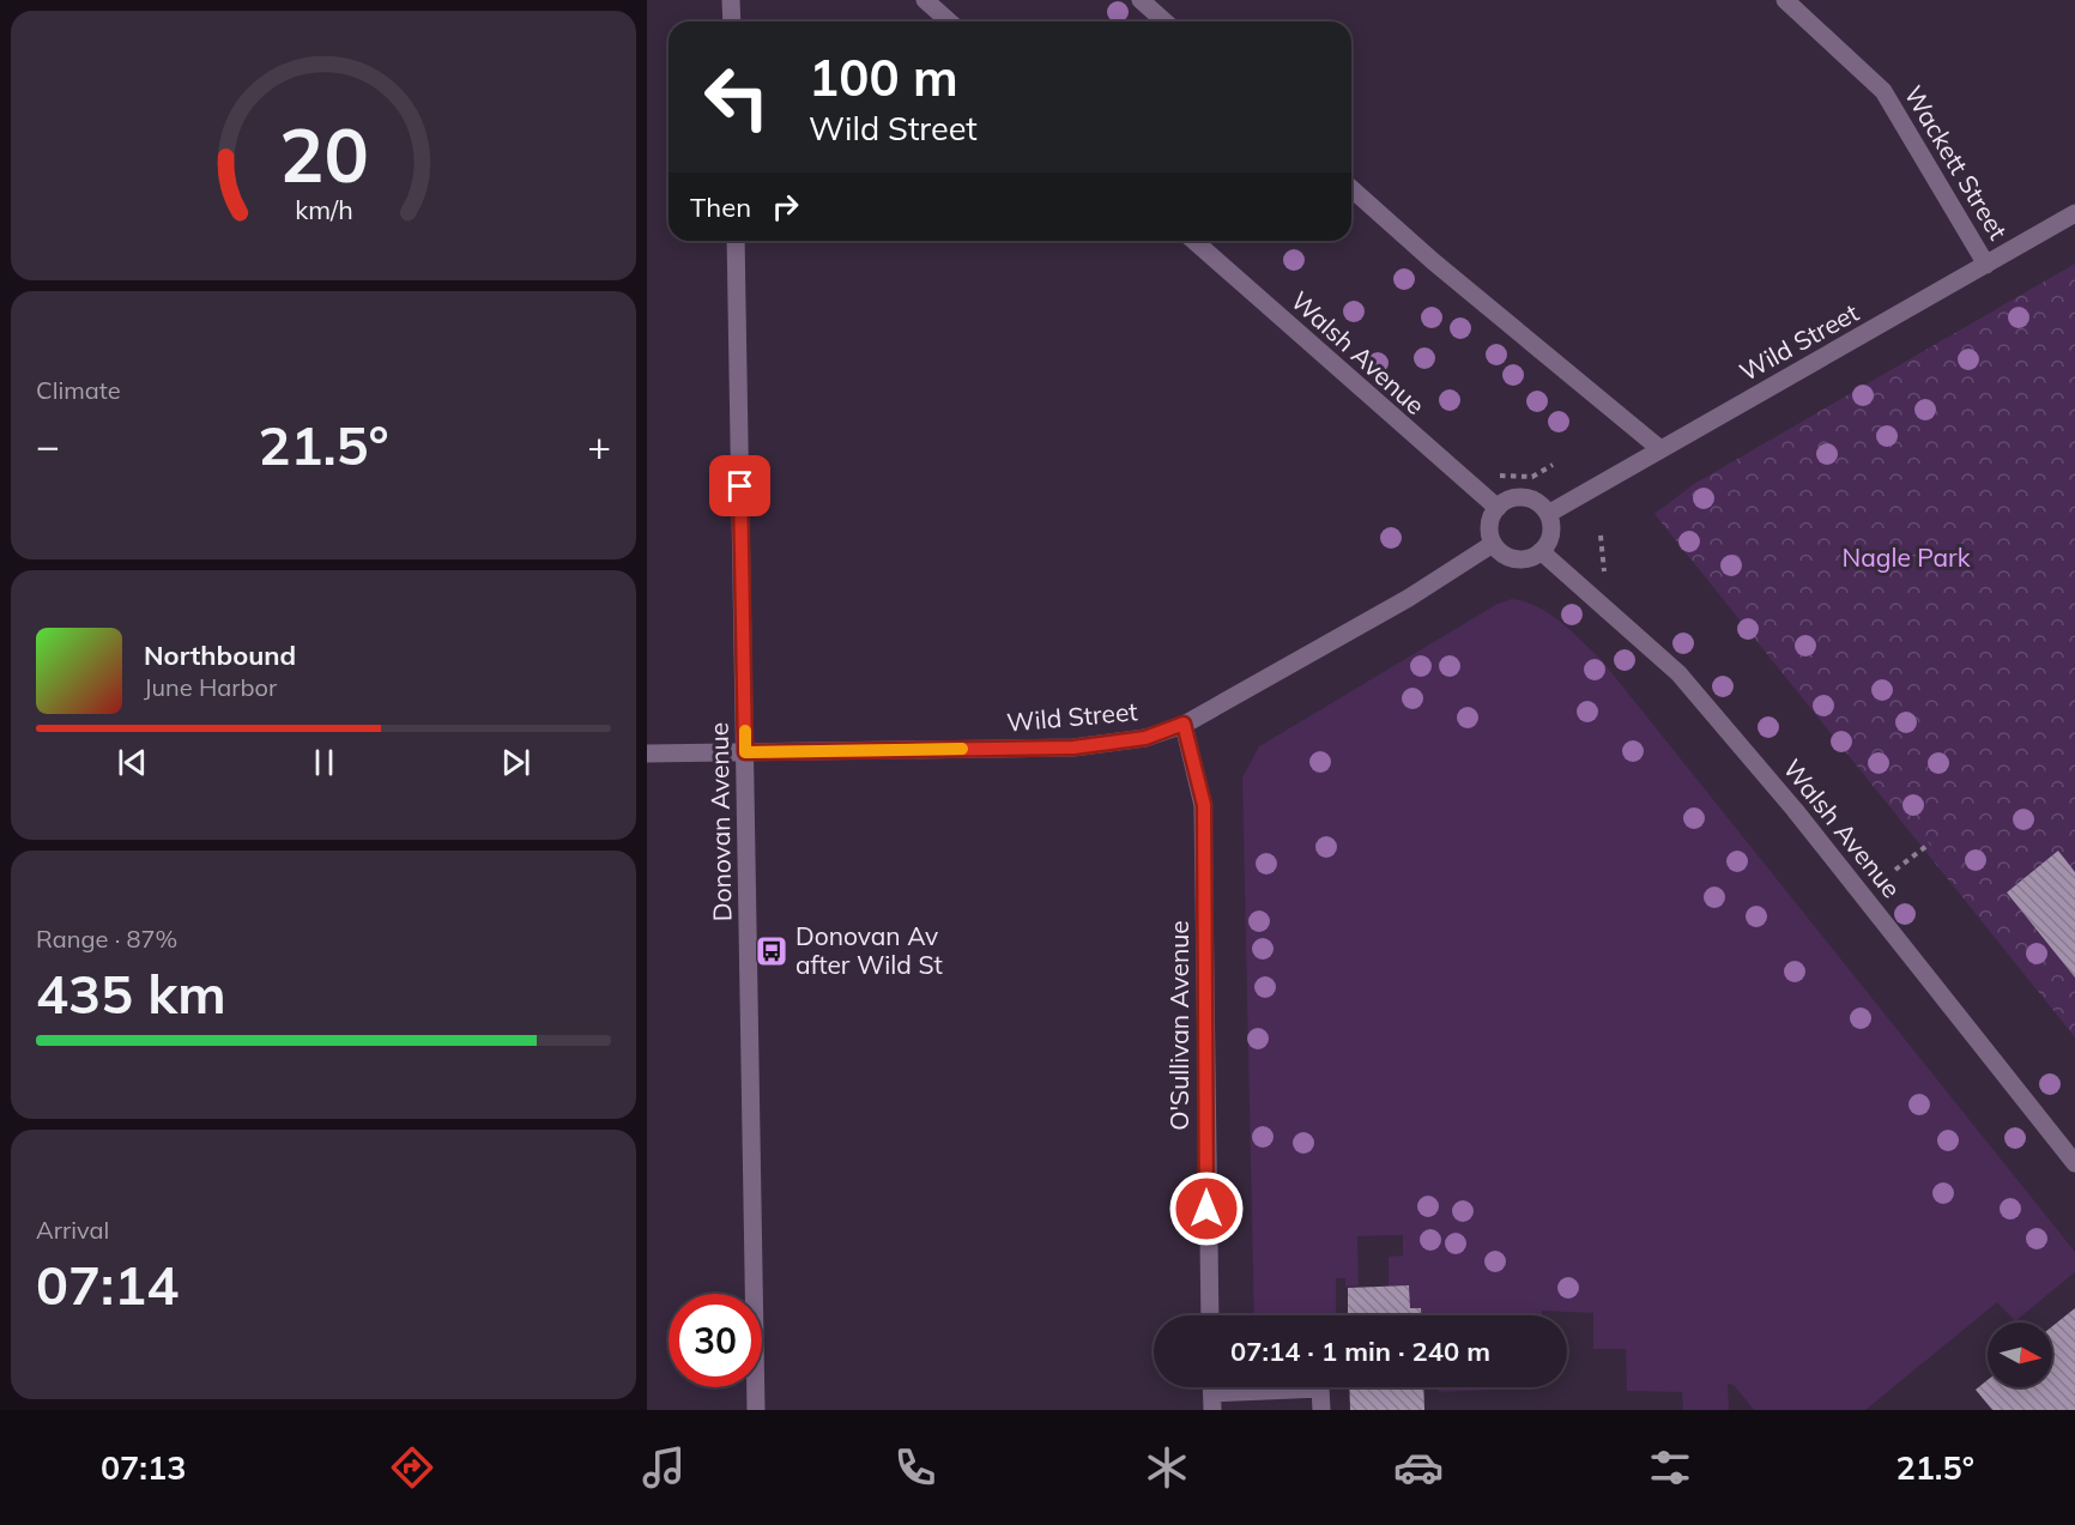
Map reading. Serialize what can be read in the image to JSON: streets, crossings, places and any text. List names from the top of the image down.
{
  "streets": {
    "street": [
      "Wackett Street",
      "Wild Street",
      "Walsh Avenue",
      "Donovan Avenue",
      "O'Sullivan Avenue"
    ]
  },
  "crossings": [
    ["Wackett Street", "Wild Street"],
    ["Wild Street", "Walsh Avenue"],
    ["Wild Street", "Donovan Avenue"],
    ["Wild Street", "O'Sullivan Avenue"]
  ],
  "parks": ["Nagle Park"],
  "places": {
    "bus stop": ["Donovan Av after Wild St"]
  },
  "north": "right",
  "page": {
    "turn": ["100 m", "Wild Street"],
    "then": "Then",
    "tile": [
      "Climate",
      ["Range · 87%", "435 km"],
      ["Arrival", "07:14"]
    ],
    "heat": ["−", "21.5°", "+"],
    "song": ["Northbound", "June Harbor"],
    "limit": "30",
    "trip": "07:14 · 1 min · 240 m",
    "tabs": ["07:13", "21.5°"],
    "gauge": ["20", "km/h"]
  }
}
